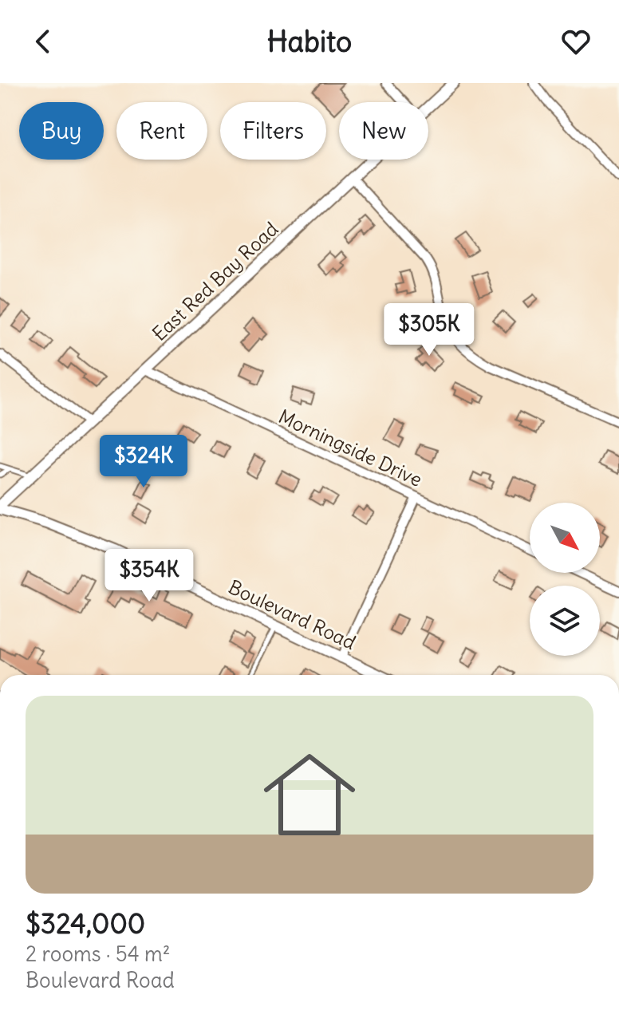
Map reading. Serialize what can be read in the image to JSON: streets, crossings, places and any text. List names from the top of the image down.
{
  "streets": {
    "street": ["East Red Bay Road", "Morningside Drive", "Boulevard Road"]
  },
  "crossings": [
    ["East Red Bay Road", "Morningside Drive"],
    ["East Red Bay Road", "Boulevard Road"]
  ],
  "north": "bottom right",
  "page": {
    "header": "Habito",
    "chip": [
      "Buy",
      "Rent",
      "Filters",
      "New"
    ],
    "price": ["$305K", "$324K", "$354K"],
    "list": [
      {
        "name": "$324,000",
        "note": "2 rooms · 54 m² · Boulevard Road"
      }
    ]
  }
}
